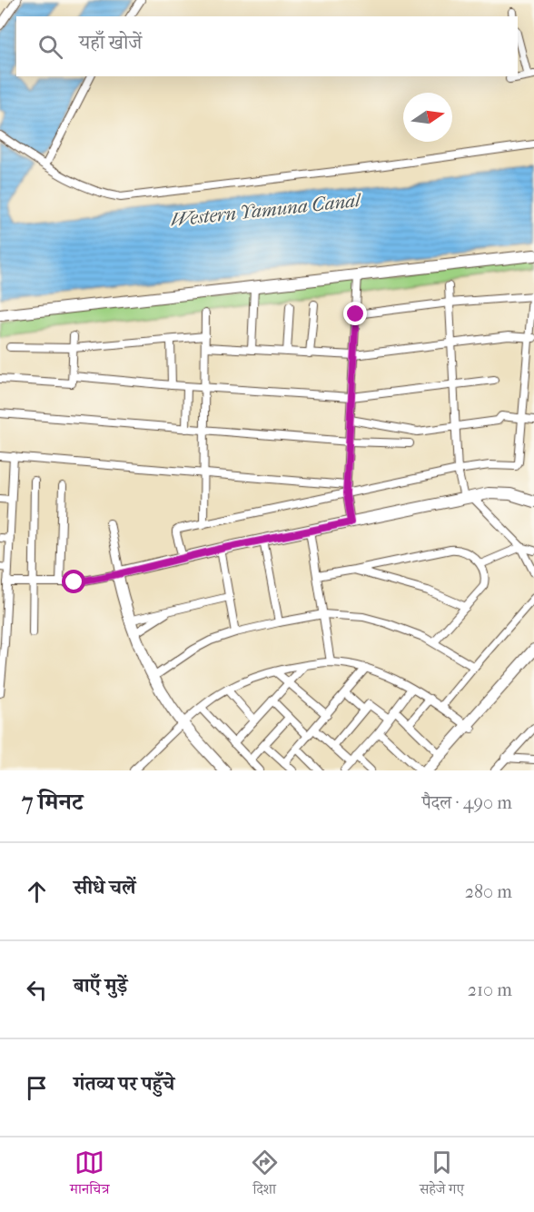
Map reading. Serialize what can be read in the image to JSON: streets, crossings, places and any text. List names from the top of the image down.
{
  "water": ["Western Yamuna Canal"],
  "north": "right",
  "page": {
    "search": "यहाँ खोजें",
    "heading": ["7 मिनट", "पैदल · 490 m"],
    "list": [
      ["सीधे चलें", "280 m"],
      ["बाएँ मुड़ें", "210 m"],
      "गंतव्य पर पहुँचे"
    ],
    "nav": ["मानचित्र", "दिशा", "सहेजे गए"]
  }
}
